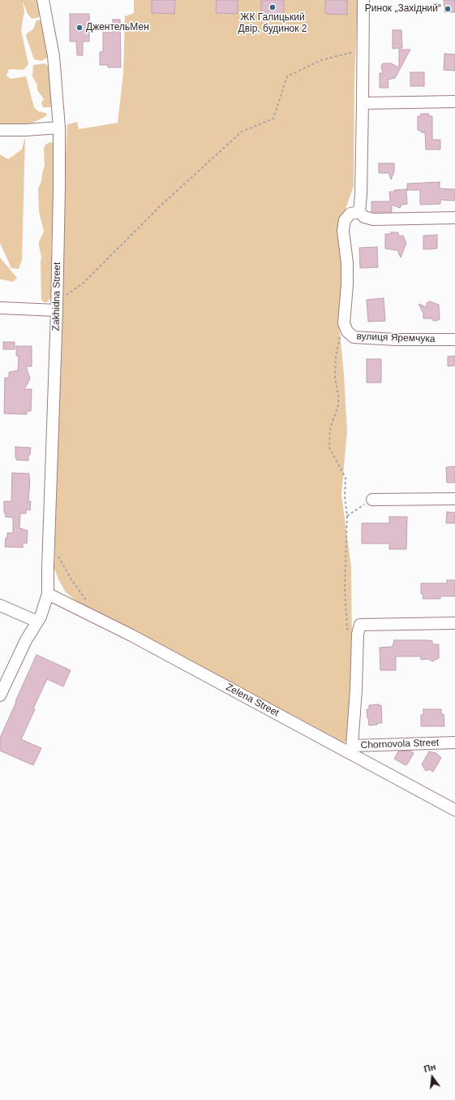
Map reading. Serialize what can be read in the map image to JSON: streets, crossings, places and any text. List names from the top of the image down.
{
  "streets": {
    "street": [
      "Zakhidna Street",
      "вулиця Яремчука",
      "Zelena Street",
      "Chornovola Street"
    ]
  },
  "crossings": [
    ["Zakhidna Street", "Zelena Street"],
    ["Zelena Street", "Chornovola Street"]
  ],
  "places": ["ЖК Галицький Двір, будинок 2", "Ринок „Західний“", "ДжентельМен"],
  "north": "top"
}
